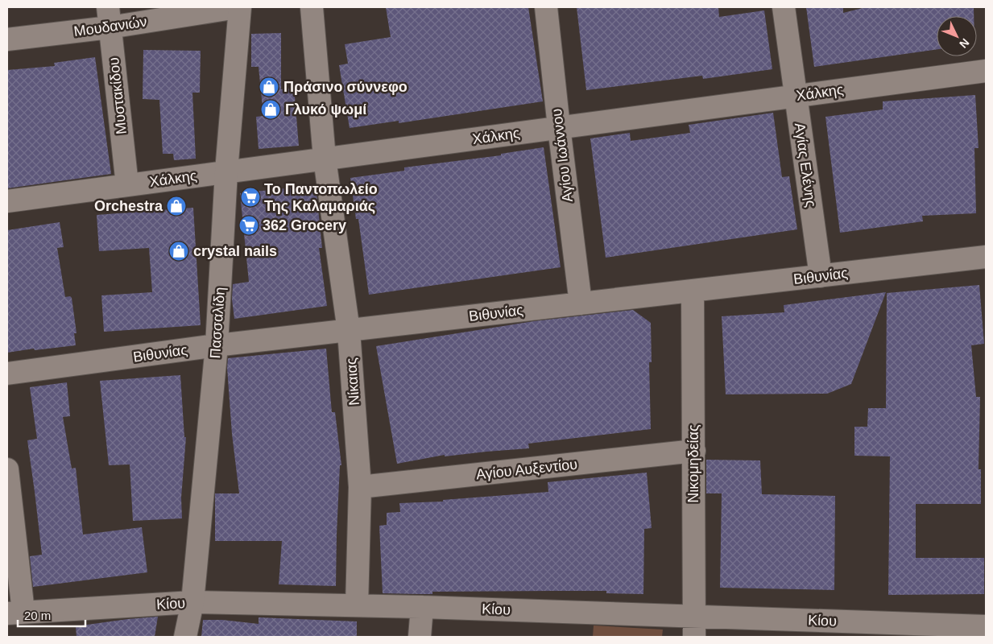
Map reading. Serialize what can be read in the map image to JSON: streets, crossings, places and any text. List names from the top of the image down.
{
  "streets": {
    "street": [
      "Μουδανιών",
      "Χάλκης",
      "Μυστακίδου",
      "Αγίου Ιωάννου",
      "Αγίας Ελένης",
      "Βιθυνίας",
      "Πασσαλίδη",
      "Νίκαιας",
      "Νικομηδείας",
      "Αγίου Αυξεντίου",
      "Κίου"
    ]
  },
  "crossings": [
    ["Μουδανιών", "Μυστακίδου"],
    ["Μουδανιών", "Πασσαλίδη"],
    ["Χάλκης", "Μυστακίδου"],
    ["Χάλκης", "Αγίου Ιωάννου"],
    ["Χάλκης", "Αγίας Ελένης"],
    ["Χάλκης", "Πασσαλίδη"],
    ["Χάλκης", "Νίκαιας"],
    ["Αγίου Ιωάννου", "Βιθυνίας"],
    ["Αγίας Ελένης", "Βιθυνίας"],
    ["Βιθυνίας", "Πασσαλίδη"],
    ["Βιθυνίας", "Νίκαιας"],
    ["Βιθυνίας", "Νικομηδείας"],
    ["Πασσαλίδη", "Κίου"],
    ["Νίκαιας", "Αγίου Αυξεντίου"],
    ["Νίκαιας", "Κίου"],
    ["Νικομηδείας", "Αγίου Αυξεντίου"],
    ["Νικομηδείας", "Κίου"]
  ],
  "places": {
    "shop": [
      "Πράσινο σύννεφο",
      "Γλυκό ψωμί",
      "Orchestra",
      "crystal nails"
    ],
    "supermarket": ["Το Παντοπωλείο Της Καλαμαριάς", "362 Grocery"]
  },
  "scale_bar": "20 m",
  "north": "bottom right"
}
